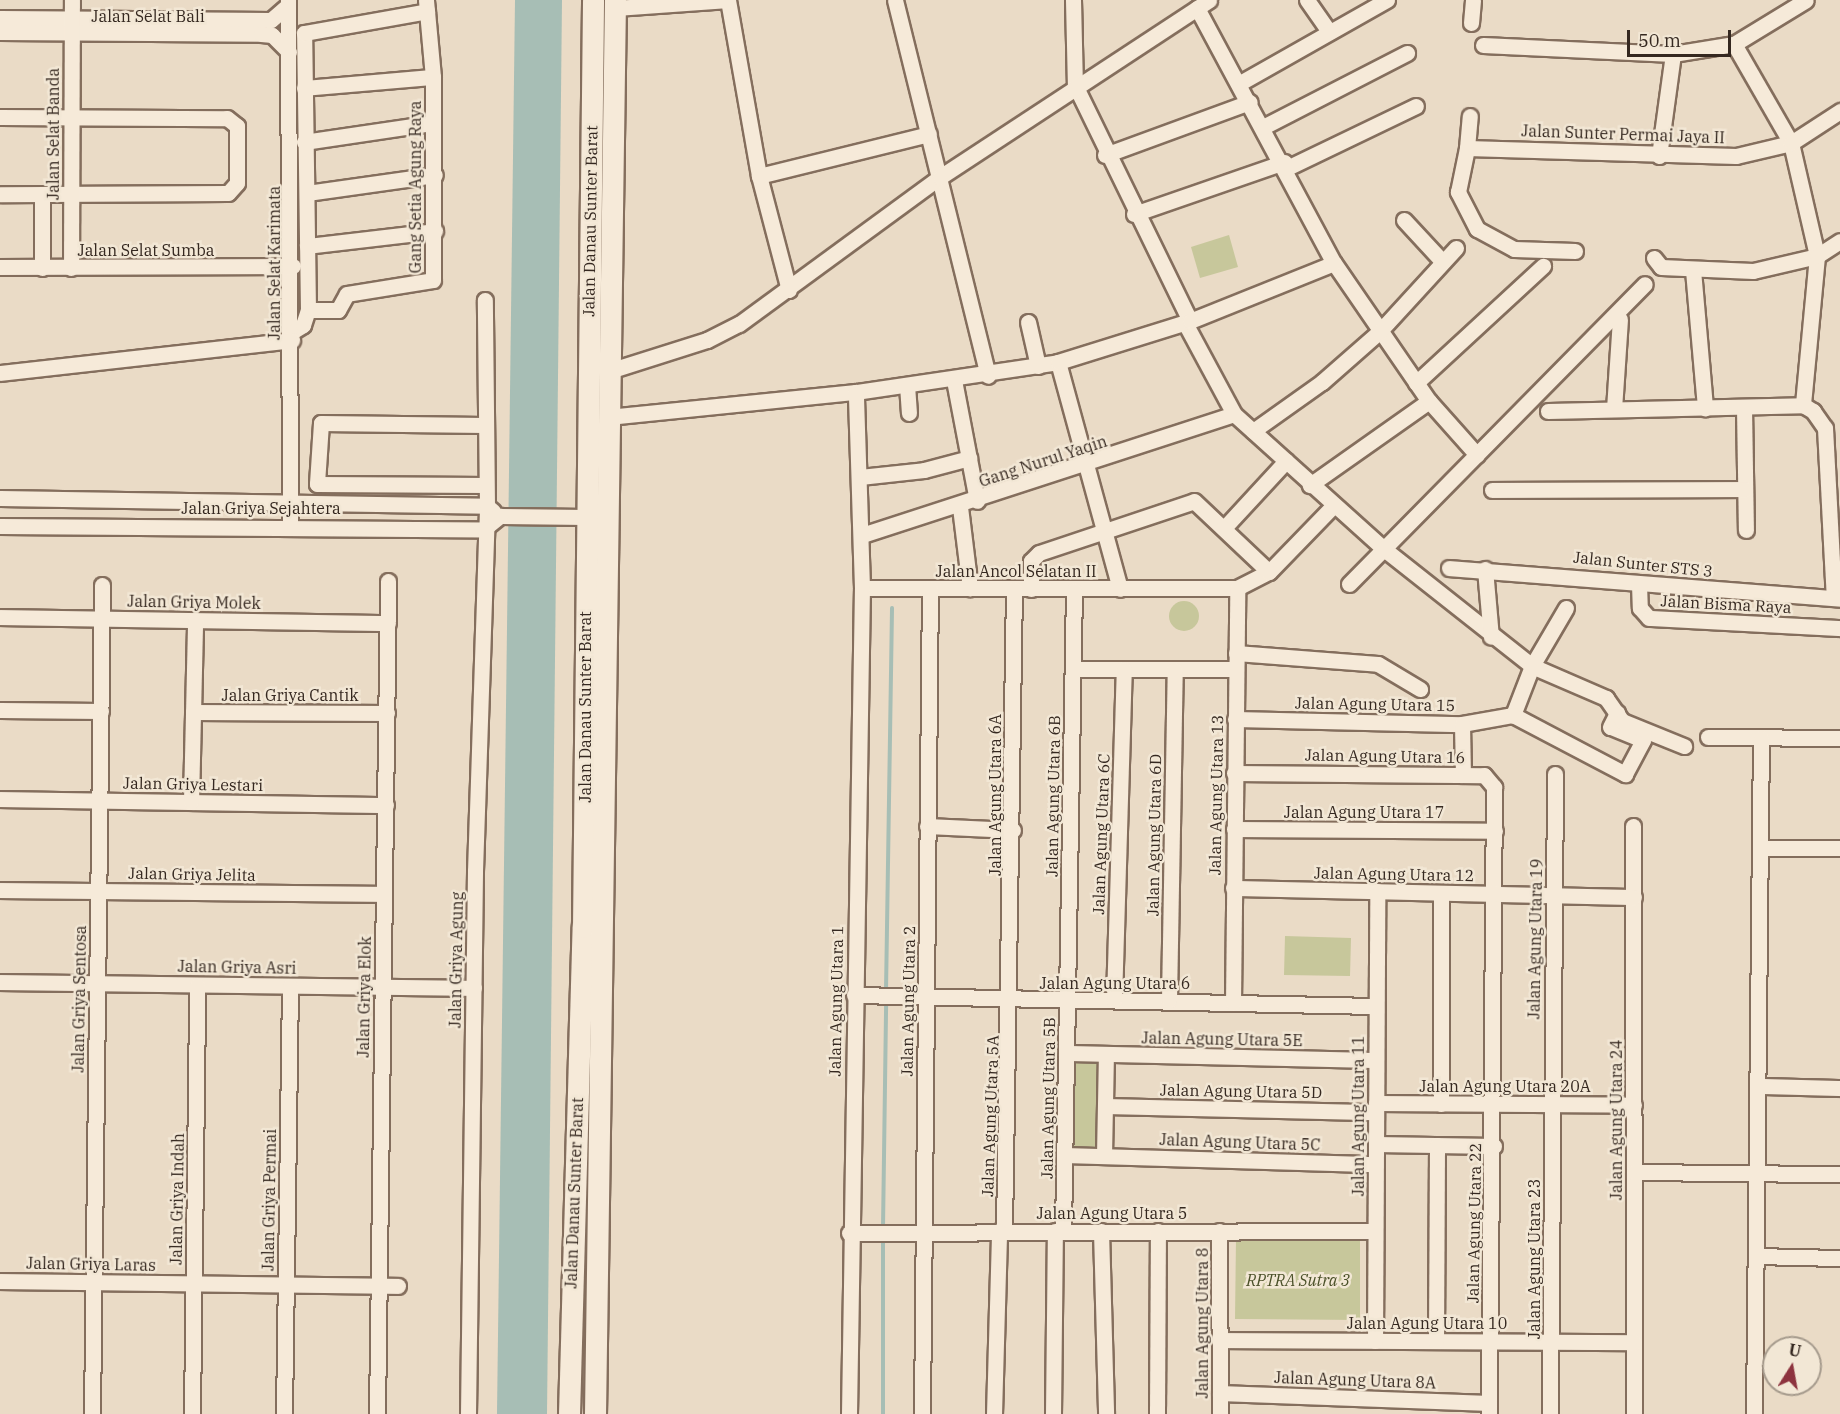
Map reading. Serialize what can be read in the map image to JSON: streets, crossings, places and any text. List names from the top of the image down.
{
  "streets": {
    "main road": ["Jalan Danau Sunter Barat"],
    "street": [
      "Jalan Selat Bali",
      "Jalan Selat Banda",
      "Jalan Sunter Permai Jaya II",
      "Gang Setia Agung Raya",
      "Jalan Selat Sumba",
      "Jalan Selat Karimata",
      "Gang Nurul Yaqin",
      "Jalan Griya Sejahtera",
      "Jalan Sunter STS 3",
      "Jalan Ancol Selatan II",
      "Jalan Griya Molek",
      "Jalan Bisma Raya",
      "Jalan Griya Cantik",
      "Jalan Agung Utara 15",
      "Jalan Agung Utara 16",
      "Jalan Griya Lestari",
      "Jalan Agung Utara 6A",
      "Jalan Agung Utara 13",
      "Jalan Agung Utara 6B",
      "Jalan Agung Utara 17",
      "Jalan Agung Utara 6C",
      "Jalan Agung Utara 6D",
      "Jalan Griya Jelita",
      "Jalan Agung Utara 12",
      "Jalan Agung Utara 19",
      "Jalan Griya Agung",
      "Jalan Griya Asri",
      "Jalan Agung Utara 6",
      "Jalan Griya Elok",
      "Jalan Griya Sentosa",
      "Jalan Agung Utara 1",
      "Jalan Agung Utara 2",
      "Jalan Agung Utara 5E",
      "Jalan Agung Utara 20A",
      "Jalan Agung Utara 5D",
      "Jalan Agung Utara 5B",
      "Jalan Agung Utara 5A",
      "Jalan Agung Utara 11",
      "Jalan Agung Utara 24",
      "Jalan Agung Utara 5C",
      "Jalan Griya Indah",
      "Jalan Griya Permai",
      "Jalan Agung Utara 5",
      "Jalan Agung Utara 22",
      "Jalan Agung Utara 23",
      "Jalan Griya Laras",
      "Jalan Agung Utara 8",
      "Jalan Agung Utara 10",
      "Jalan Agung Utara 8A"
    ]
  },
  "crossings": [
    ["Jalan Selat Bali", "Jalan Selat Banda"],
    ["Jalan Selat Bali", "Jalan Selat Karimata"],
    ["Jalan Selat Banda", "Jalan Selat Sumba"],
    ["Jalan Selat Sumba", "Jalan Selat Karimata"],
    ["Jalan Selat Karimata", "Jalan Griya Sejahtera"],
    ["Jalan Griya Sejahtera", "Jalan Griya Agung"],
    ["Jalan Sunter STS 3", "Jalan Bisma Raya"],
    ["Jalan Ancol Selatan II", "Jalan Agung Utara 6A"],
    ["Jalan Ancol Selatan II", "Jalan Agung Utara 13"],
    ["Jalan Ancol Selatan II", "Jalan Agung Utara 6B"],
    ["Jalan Ancol Selatan II", "Jalan Agung Utara 1"],
    ["Jalan Ancol Selatan II", "Jalan Agung Utara 2"],
    ["Jalan Griya Molek", "Jalan Griya Elok"],
    ["Jalan Griya Molek", "Jalan Griya Sentosa"],
    ["Jalan Griya Cantik", "Jalan Griya Elok"],
    ["Jalan Agung Utara 15", "Jalan Agung Utara 13"],
    ["Jalan Agung Utara 16", "Jalan Agung Utara 13"],
    ["Jalan Agung Utara 16", "Jalan Agung Utara 17"],
    ["Jalan Agung Utara 16", "Jalan Agung Utara 12"],
    ["Jalan Agung Utara 16", "Jalan Agung Utara 22"],
    ["Jalan Griya Lestari", "Jalan Griya Elok"],
    ["Jalan Griya Lestari", "Jalan Griya Sentosa"],
    ["Jalan Agung Utara 6A", "Jalan Agung Utara 6"],
    ["Jalan Agung Utara 6A", "Jalan Agung Utara 5A"],
    ["Jalan Agung Utara 13", "Jalan Agung Utara 17"],
    ["Jalan Agung Utara 13", "Jalan Agung Utara 12"],
    ["Jalan Agung Utara 13", "Jalan Agung Utara 6"],
    ["Jalan Agung Utara 6B", "Jalan Agung Utara 6"],
    ["Jalan Agung Utara 6B", "Jalan Agung Utara 5B"],
    ["Jalan Agung Utara 6C", "Jalan Agung Utara 6"],
    ["Jalan Agung Utara 6D", "Jalan Agung Utara 6"],
    ["Jalan Griya Jelita", "Jalan Griya Elok"],
    ["Jalan Griya Jelita", "Jalan Griya Sentosa"],
    ["Jalan Agung Utara 12", "Jalan Agung Utara 19"],
    ["Jalan Agung Utara 12", "Jalan Agung Utara 11"],
    ["Jalan Agung Utara 12", "Jalan Agung Utara 24"],
    ["Jalan Agung Utara 12", "Jalan Agung Utara 22"],
    ["Jalan Agung Utara 19", "Jalan Agung Utara 20A"],
    ["Jalan Agung Utara 19", "Jalan Agung Utara 23"],
    ["Jalan Griya Agung", "Jalan Griya Asri"],
    ["Jalan Griya Asri", "Jalan Griya Elok"],
    ["Jalan Griya Asri", "Jalan Griya Sentosa"],
    ["Jalan Griya Asri", "Jalan Griya Indah"],
    ["Jalan Griya Asri", "Jalan Griya Permai"],
    ["Jalan Agung Utara 6", "Jalan Agung Utara 1"],
    ["Jalan Agung Utara 6", "Jalan Agung Utara 2"],
    ["Jalan Agung Utara 6", "Jalan Agung Utara 5B"],
    ["Jalan Agung Utara 6", "Jalan Agung Utara 5A"],
    ["Jalan Agung Utara 6", "Jalan Agung Utara 11"],
    ["Jalan Griya Elok", "Jalan Griya Laras"],
    ["Jalan Griya Sentosa", "Jalan Griya Laras"],
    ["Jalan Agung Utara 1", "Jalan Agung Utara 5"],
    ["Jalan Agung Utara 2", "Jalan Agung Utara 5"],
    ["Jalan Agung Utara 5E", "Jalan Agung Utara 5B"],
    ["Jalan Agung Utara 5E", "Jalan Agung Utara 11"],
    ["Jalan Agung Utara 20A", "Jalan Agung Utara 5D"],
    ["Jalan Agung Utara 20A", "Jalan Agung Utara 11"],
    ["Jalan Agung Utara 20A", "Jalan Agung Utara 24"],
    ["Jalan Agung Utara 20A", "Jalan Agung Utara 22"],
    ["Jalan Agung Utara 20A", "Jalan Agung Utara 23"],
    ["Jalan Agung Utara 5D", "Jalan Agung Utara 11"],
    ["Jalan Agung Utara 5B", "Jalan Agung Utara 5C"],
    ["Jalan Agung Utara 5B", "Jalan Agung Utara 5"],
    ["Jalan Agung Utara 5A", "Jalan Agung Utara 5"],
    ["Jalan Agung Utara 11", "Jalan Agung Utara 5C"],
    ["Jalan Agung Utara 11", "Jalan Agung Utara 5"],
    ["Jalan Agung Utara 11", "Jalan Agung Utara 10"],
    ["Jalan Agung Utara 24", "Jalan Agung Utara 10"],
    ["Jalan Griya Indah", "Jalan Griya Laras"],
    ["Jalan Griya Permai", "Jalan Griya Laras"],
    ["Jalan Agung Utara 5", "Jalan Agung Utara 8"],
    ["Jalan Agung Utara 22", "Jalan Agung Utara 10"],
    ["Jalan Agung Utara 22", "Jalan Agung Utara 8A"],
    ["Jalan Agung Utara 23", "Jalan Agung Utara 10"],
    ["Jalan Agung Utara 8", "Jalan Agung Utara 10"],
    ["Jalan Agung Utara 8", "Jalan Agung Utara 8A"]
  ],
  "parks": ["RPTRA Sutra 3"],
  "scale_bar": "50 m",
  "north": "top"
}
